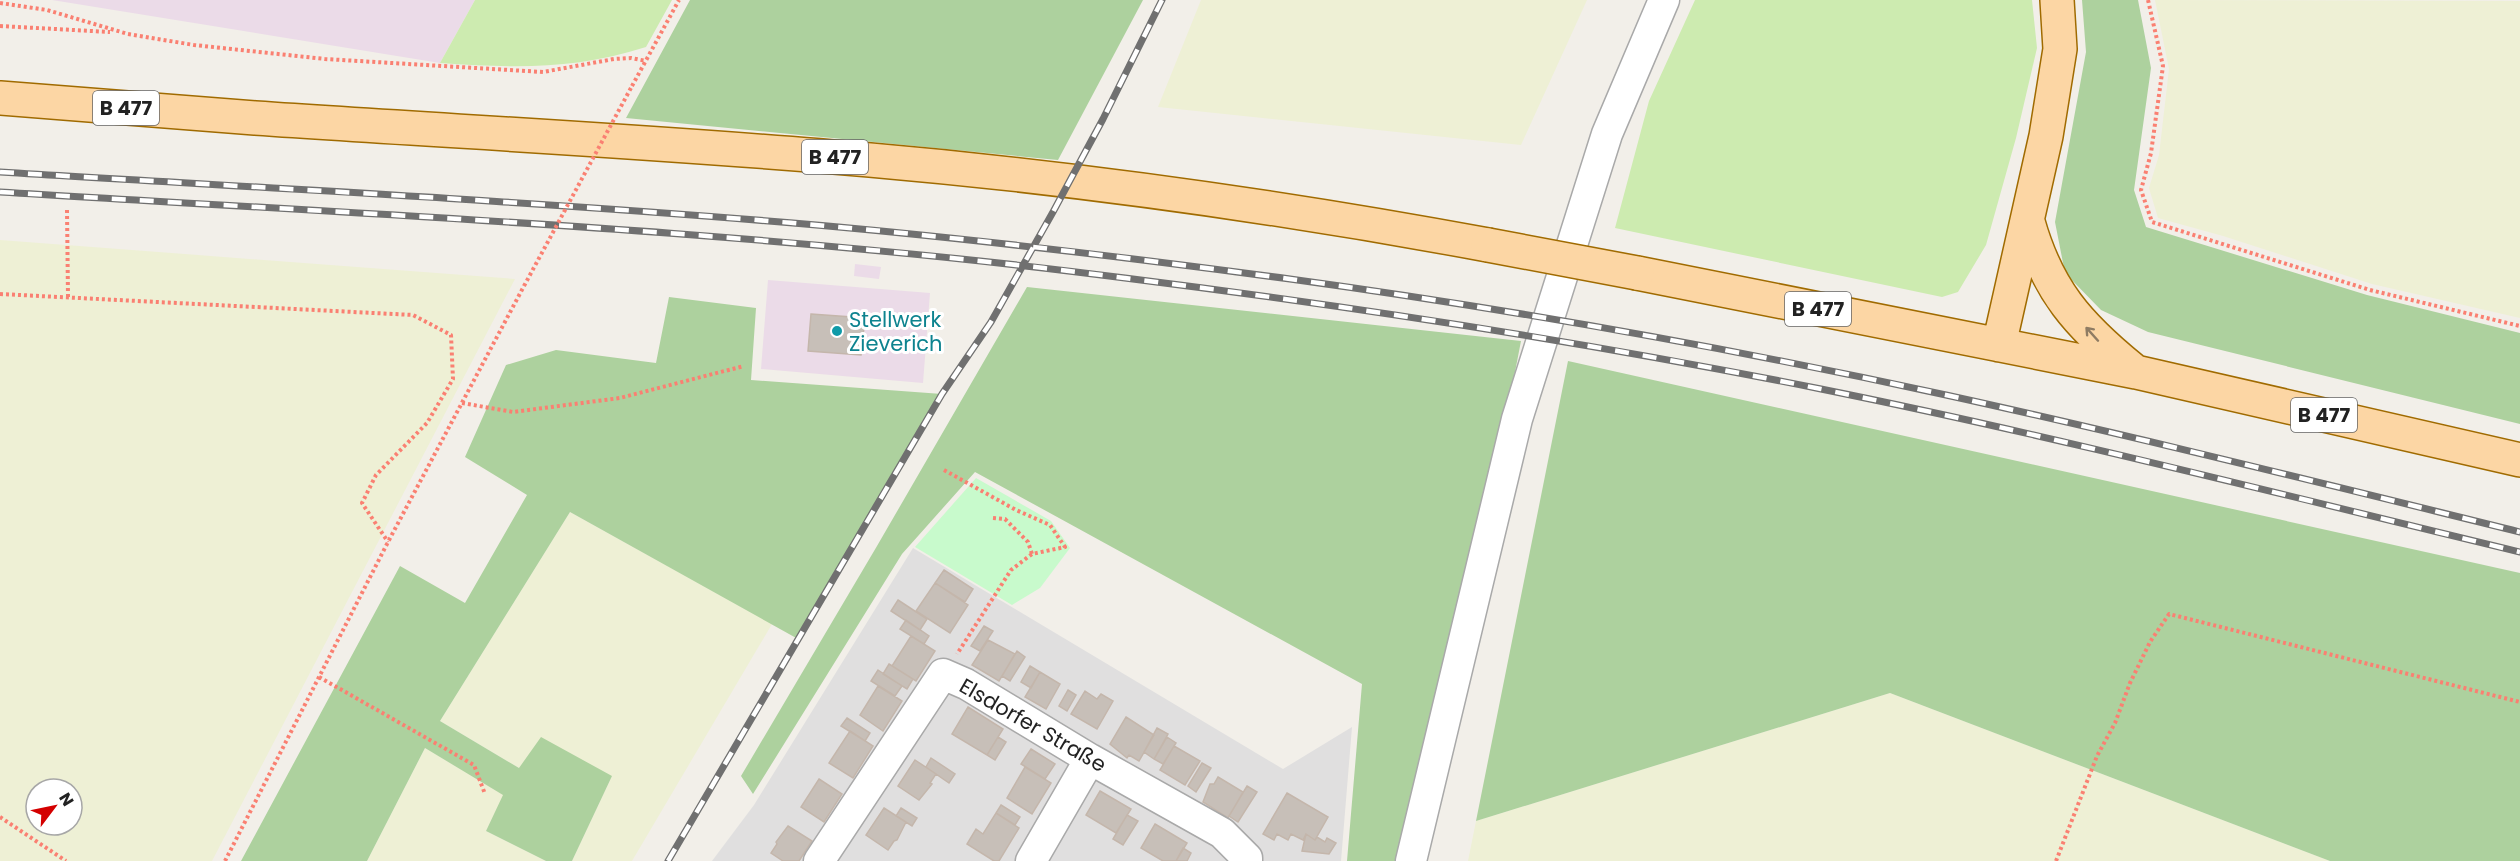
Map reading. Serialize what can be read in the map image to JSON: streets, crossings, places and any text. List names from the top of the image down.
{
  "streets": {
    "main road": ["B 477"],
    "street": ["Elsdorfer Straße"]
  },
  "places": ["Stellwerk Zieverich"],
  "north": "top right"
}
